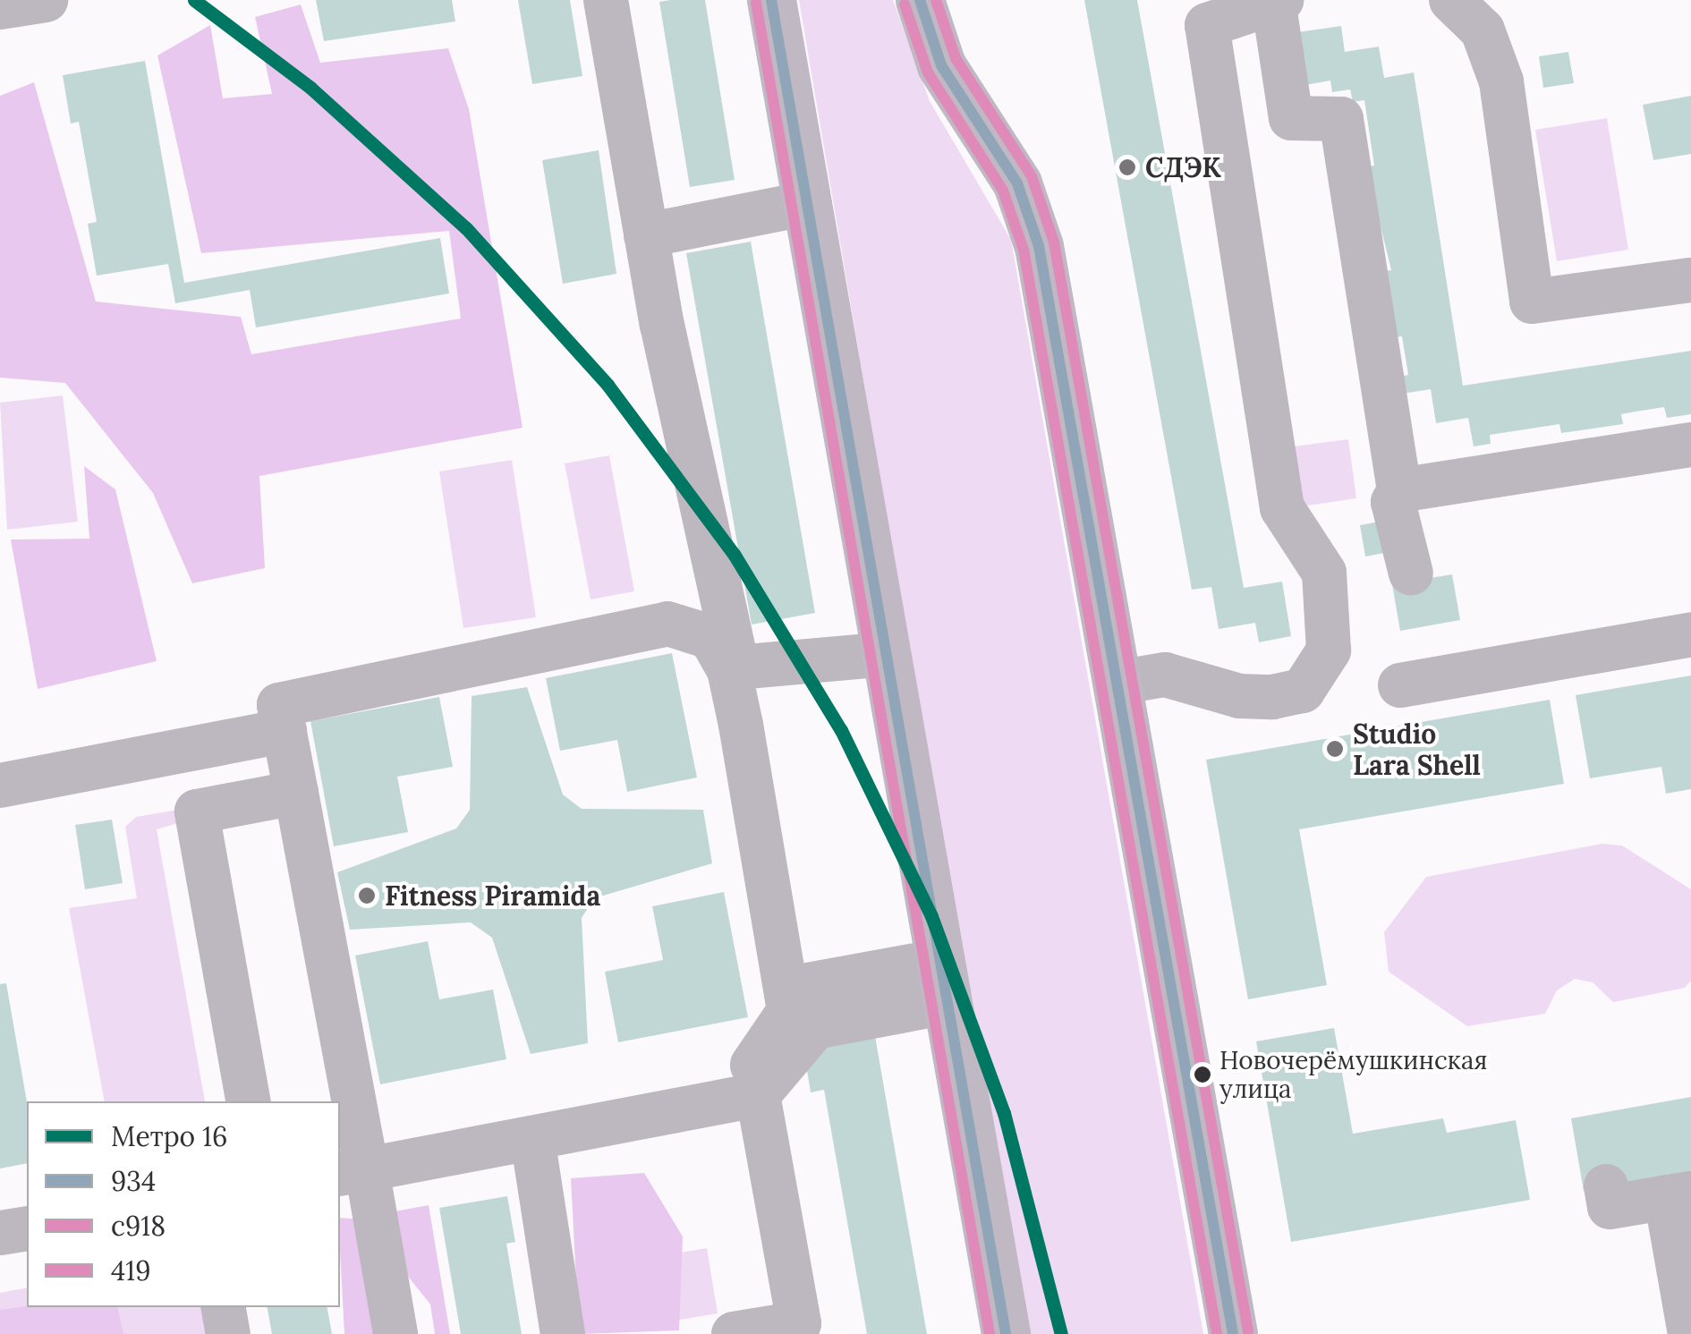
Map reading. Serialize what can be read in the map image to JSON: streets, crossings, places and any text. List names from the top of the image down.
{
  "places": [
    "СДЭК",
    "Studio Lara Shell",
    "Fitness Piramida",
    "Новочерёмушкинская улица"
  ],
  "lines": [
    "metro line 16",
    "transit line 934",
    "transit line 419",
    "transit line с918"
  ],
  "legend": [
    "Метро 16",
    "934",
    "с918",
    "419"
  ]
}
